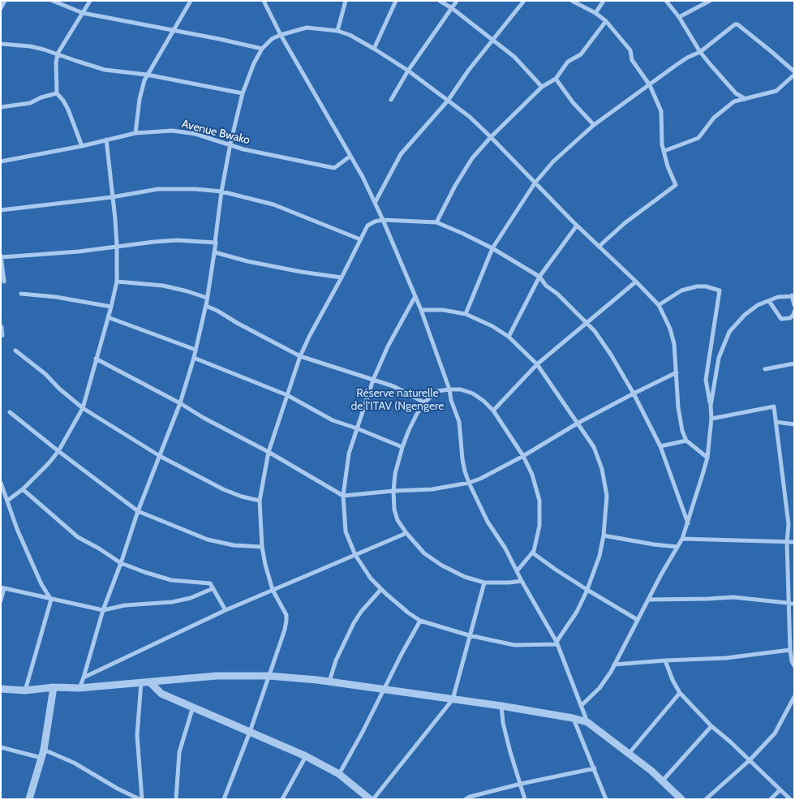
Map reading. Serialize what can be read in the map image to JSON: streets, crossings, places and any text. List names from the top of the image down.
{
  "streets": {
    "street": ["Avenue Bwako"]
  },
  "parks": ["Réserve naturelle de l'ITAV (Ngengere"]
}
